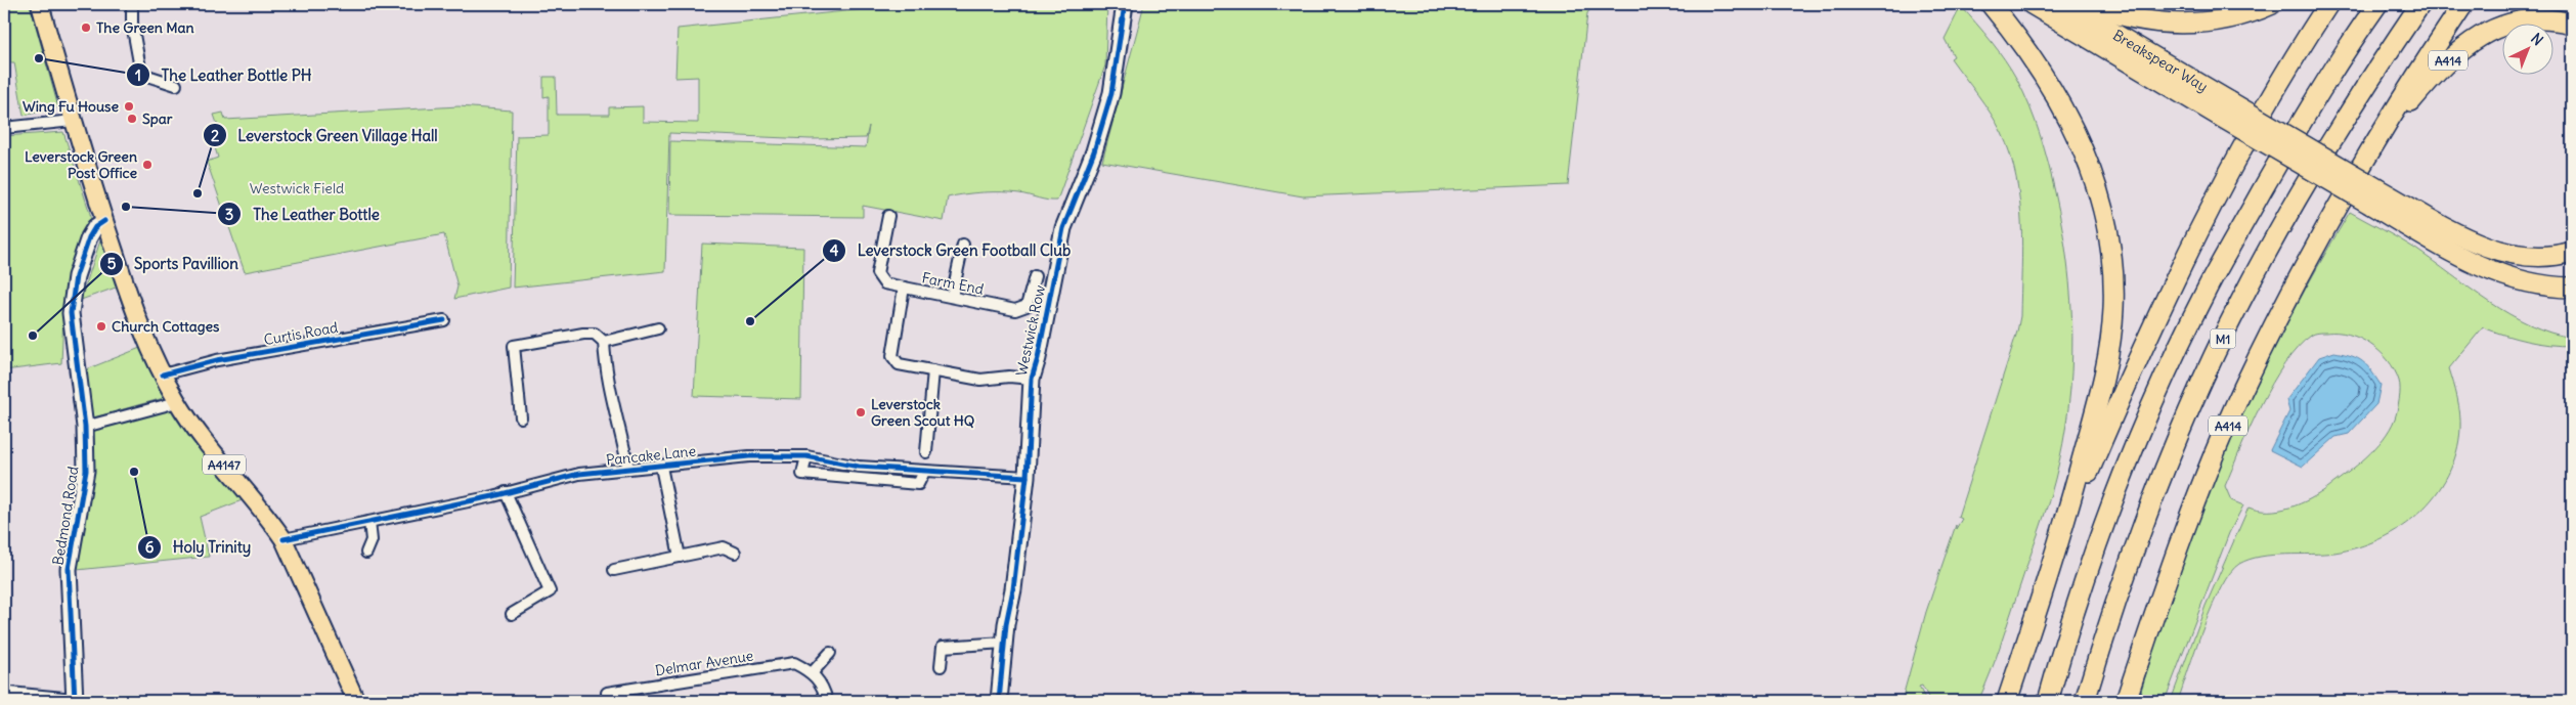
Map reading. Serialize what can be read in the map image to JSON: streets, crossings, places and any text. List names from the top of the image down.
{
  "streets": {
    "highway": ["Breakspear Way", "A414", "M1"],
    "main road": ["A4147"],
    "street": [
      "Farm End",
      "Westwick Row",
      "Curtis Road",
      "Pancake Lane",
      "Bedmond Road",
      "Delmar Avenue"
    ]
  },
  "crossings": [
    ["Westwick Row", "Pancake Lane"],
    ["Curtis Road", "A4147"],
    ["Pancake Lane", "A4147"],
    ["A4147", "Bedmond Road"]
  ],
  "parks": ["Westwick Field"],
  "places": [
    "The Green Man",
    "The Leather Bottle PH",
    "Wing Fu House",
    "Spar",
    "Leverstock Green Post Office",
    "Leverstock Green Village Hall",
    "The Leather Bottle",
    "Leverstock Green Football Club",
    "Church Cottages",
    "Sports Pavillion",
    "Leverstock Green Scout HQ",
    "Holy Trinity"
  ],
  "north": "top right"
}
